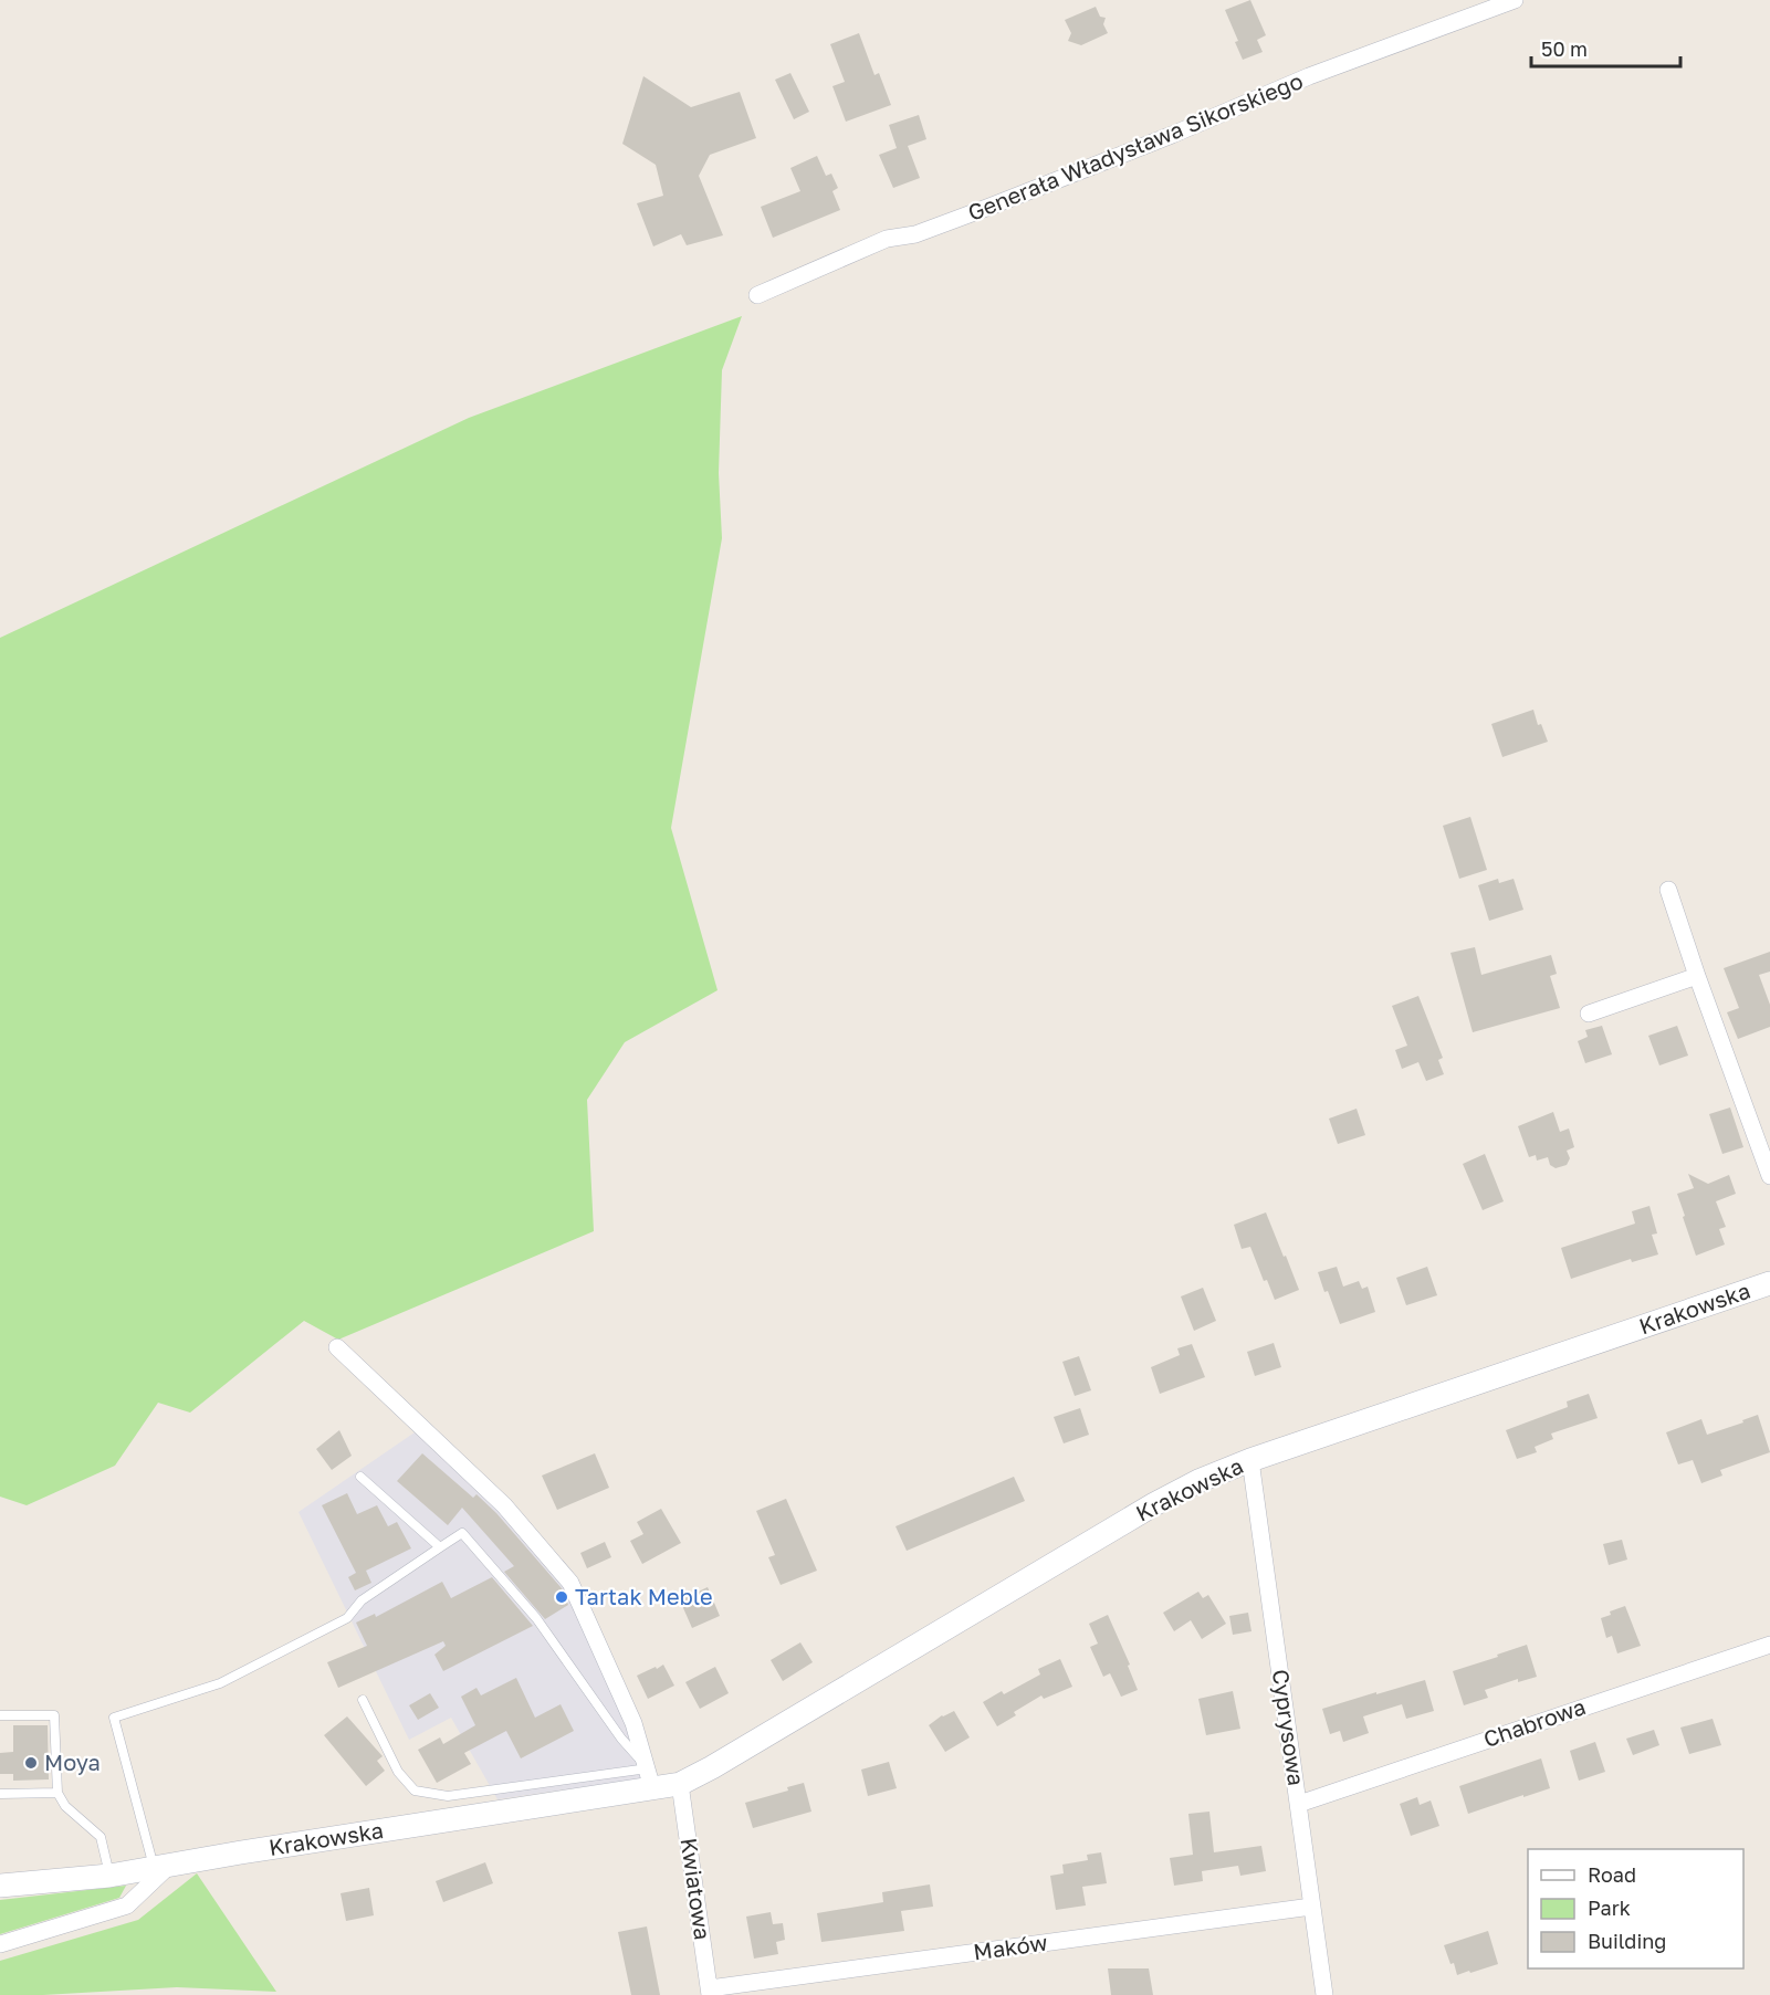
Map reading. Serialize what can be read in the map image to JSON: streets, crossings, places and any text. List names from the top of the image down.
{
  "streets": {
    "street": [
      "Generała Władysława Sikorskiego",
      "Krakowska",
      "Chabrowa",
      "Cyprysowa",
      "Kwiatowa",
      "Maków"
    ]
  },
  "crossings": [
    ["Krakowska", "Cyprysowa"],
    ["Krakowska", "Kwiatowa"],
    ["Chabrowa", "Cyprysowa"],
    ["Cyprysowa", "Maków"],
    ["Kwiatowa", "Maków"]
  ],
  "places": ["Tartak Meble", "Moya"],
  "legend": ["Road", "Park", "Building"],
  "scale_bar": "50 m"
}
